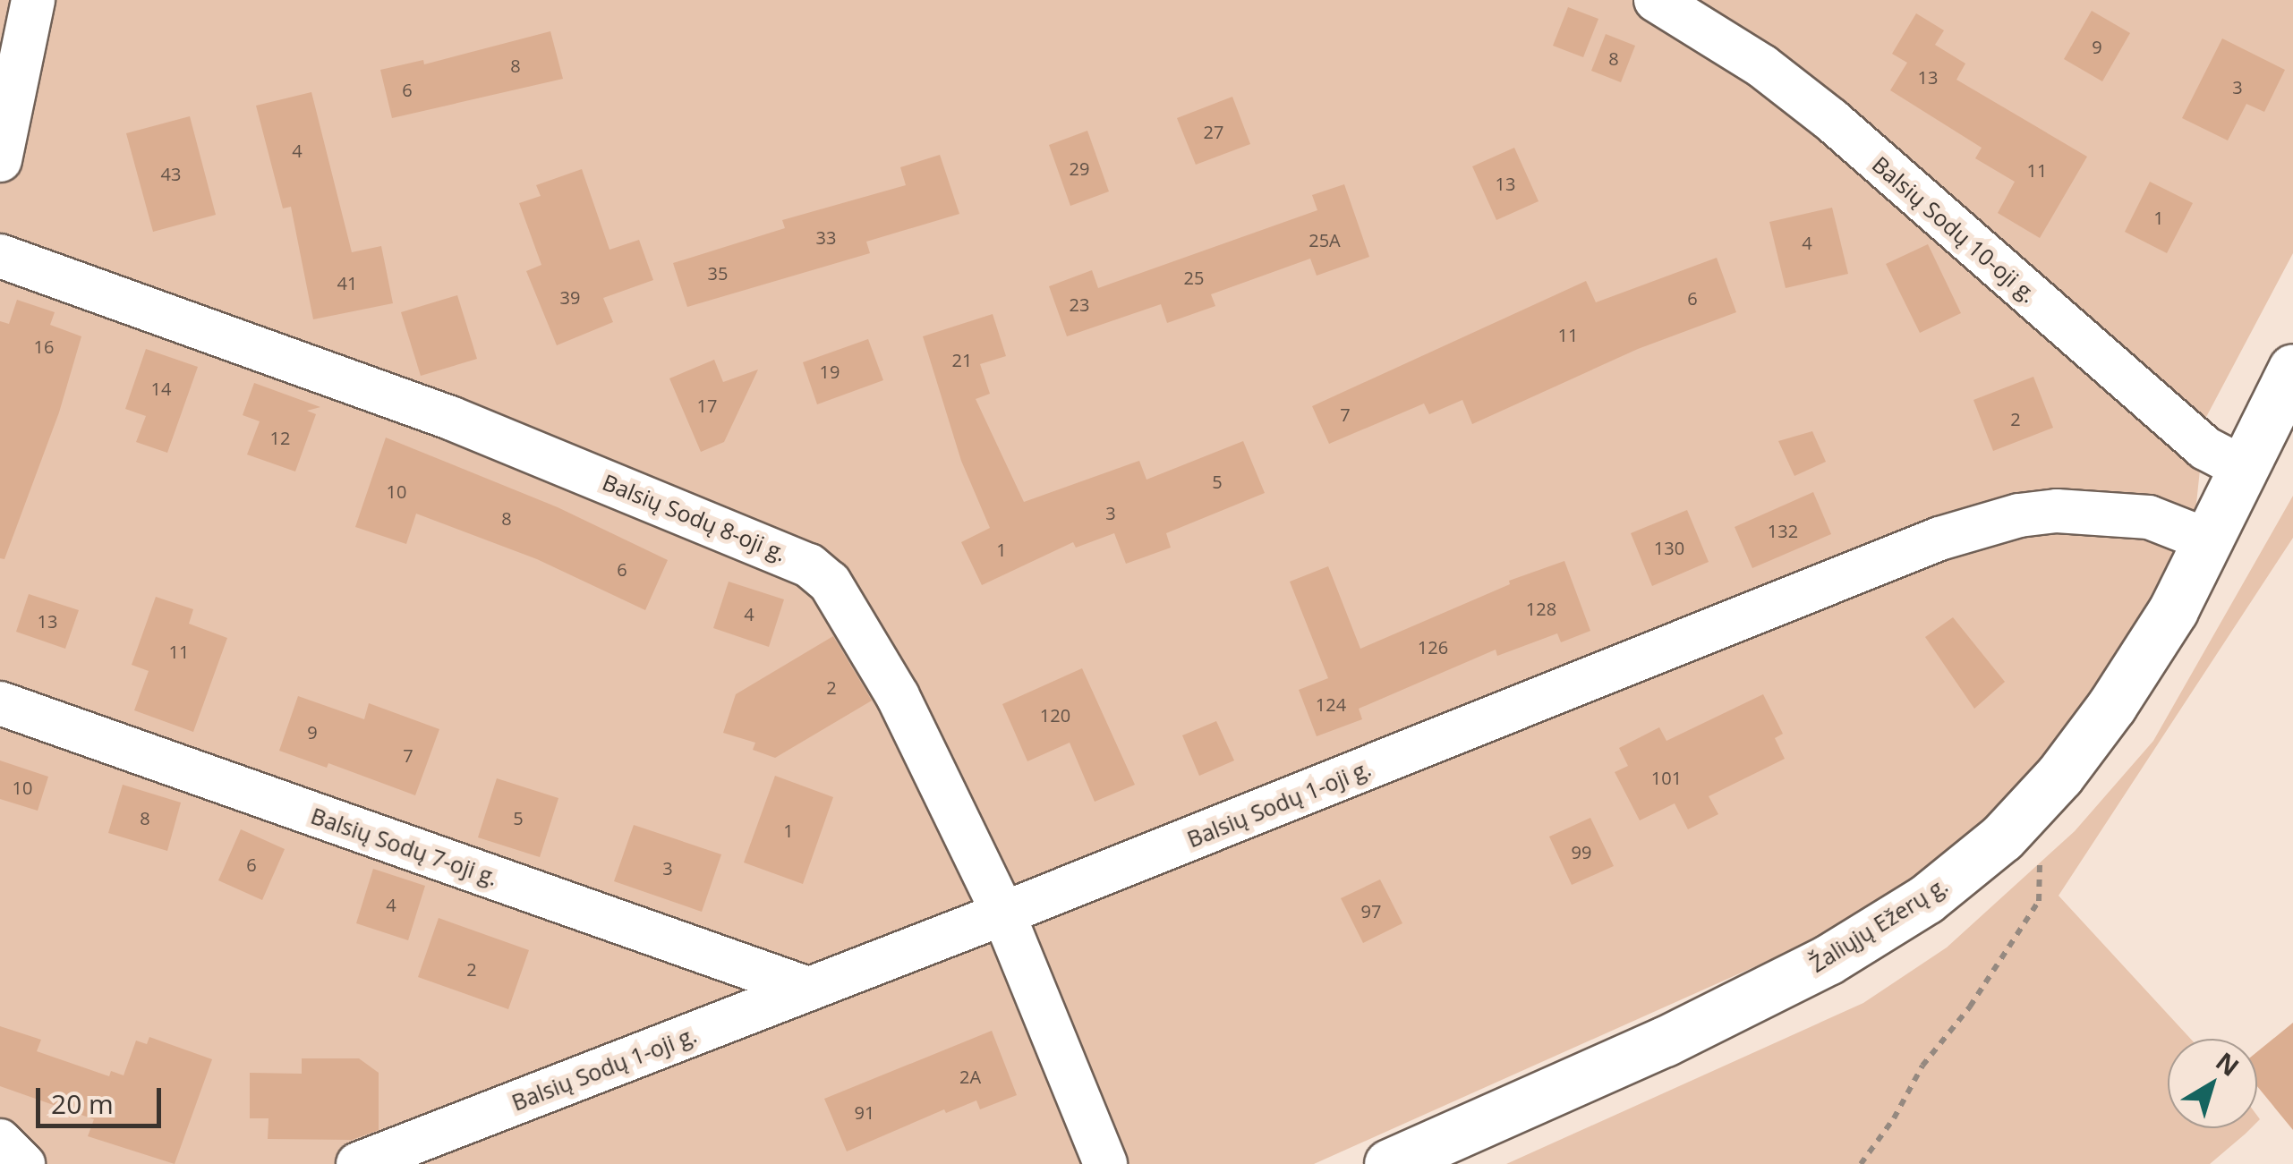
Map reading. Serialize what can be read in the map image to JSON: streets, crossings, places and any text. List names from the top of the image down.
{
  "streets": {
    "main road": ["Žaliųjų Ežerų g."],
    "street": [
      "Balsių Sodų 10-oji g.",
      "Balsių Sodų 8-oji g.",
      "Balsių Sodų 1-oji g.",
      "Balsių Sodų 7-oji g."
    ]
  },
  "crossings": [
    ["Balsių Sodų 10-oji g.", "Žaliųjų Ežerų g."],
    ["Balsių Sodų 8-oji g.", "Balsių Sodų 1-oji g."],
    ["Balsių Sodų 1-oji g.", "Balsių Sodų 7-oji g."],
    ["Balsių Sodų 1-oji g.", "Žaliųjų Ežerų g."]
  ],
  "house_numbers": [
    "9",
    "8",
    "8",
    "13",
    "3",
    "6",
    "27",
    "4",
    "29",
    "11",
    "43",
    "13",
    "1",
    "33",
    "25A",
    "4",
    "35",
    "25",
    "41",
    "39",
    "6",
    "23",
    "11",
    "16",
    "21",
    "19",
    "14",
    "17",
    "7",
    "2",
    "12",
    "5",
    "10",
    "3",
    "8",
    "132",
    "130",
    "1",
    "6",
    "128",
    "4",
    "13",
    "126",
    "11",
    "2",
    "124",
    "120",
    "9",
    "7",
    "101",
    "10",
    "8",
    "5",
    "1",
    "99",
    "6",
    "3",
    "4",
    "97",
    "2",
    "2A",
    "91"
  ],
  "scale_bar": "20 m",
  "north": "top right"
}
